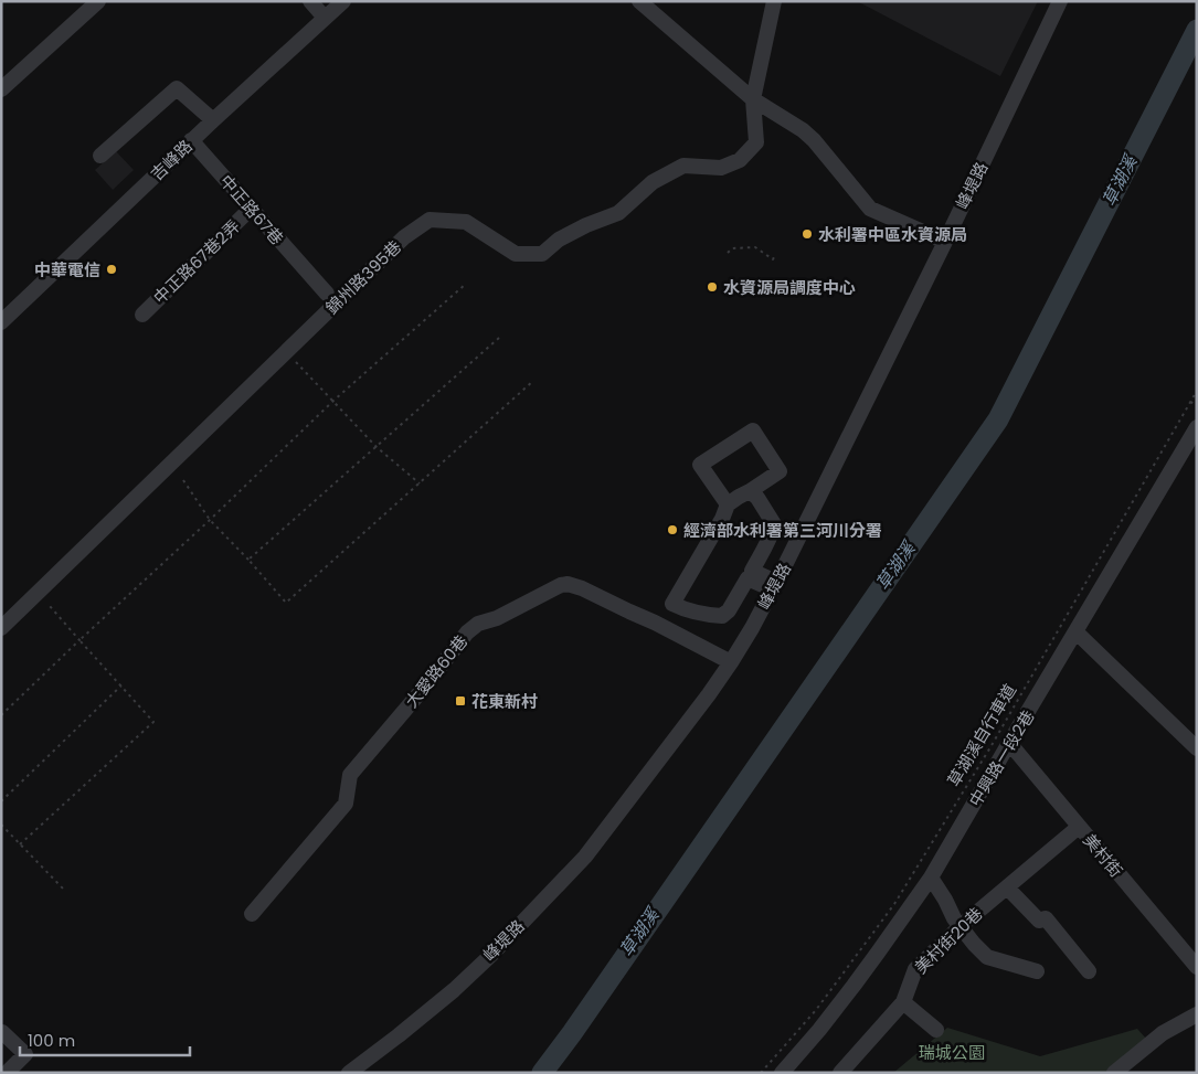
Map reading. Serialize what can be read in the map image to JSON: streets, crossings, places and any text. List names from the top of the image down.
{
  "streets": {
    "street": [
      "吉峰路",
      "峰堤路",
      "中正路67巷",
      "中正路67巷2弄",
      "錦州路395巷",
      "大愛路60巷",
      "中興路一段2巷",
      "美村街",
      "美村街20巷"
    ],
    "path": ["草湖溪自行車道"]
  },
  "crossings": [
    ["吉峰路", "中正路67巷"],
    ["峰堤路", "大愛路60巷"],
    ["中正路67巷", "中正路67巷2弄"],
    ["中興路一段2巷", "美村街"],
    ["美村街", "美村街20巷"]
  ],
  "water": ["草湖溪"],
  "parks": ["瑞城公園"],
  "places": {
    "other": [
      "水利署中區水資源局",
      "中華電信",
      "水資源局調度中心",
      "經濟部水利署第三河川分署"
    ],
    "transit": ["花東新村"]
  },
  "scale_bar": "100 m"
}
